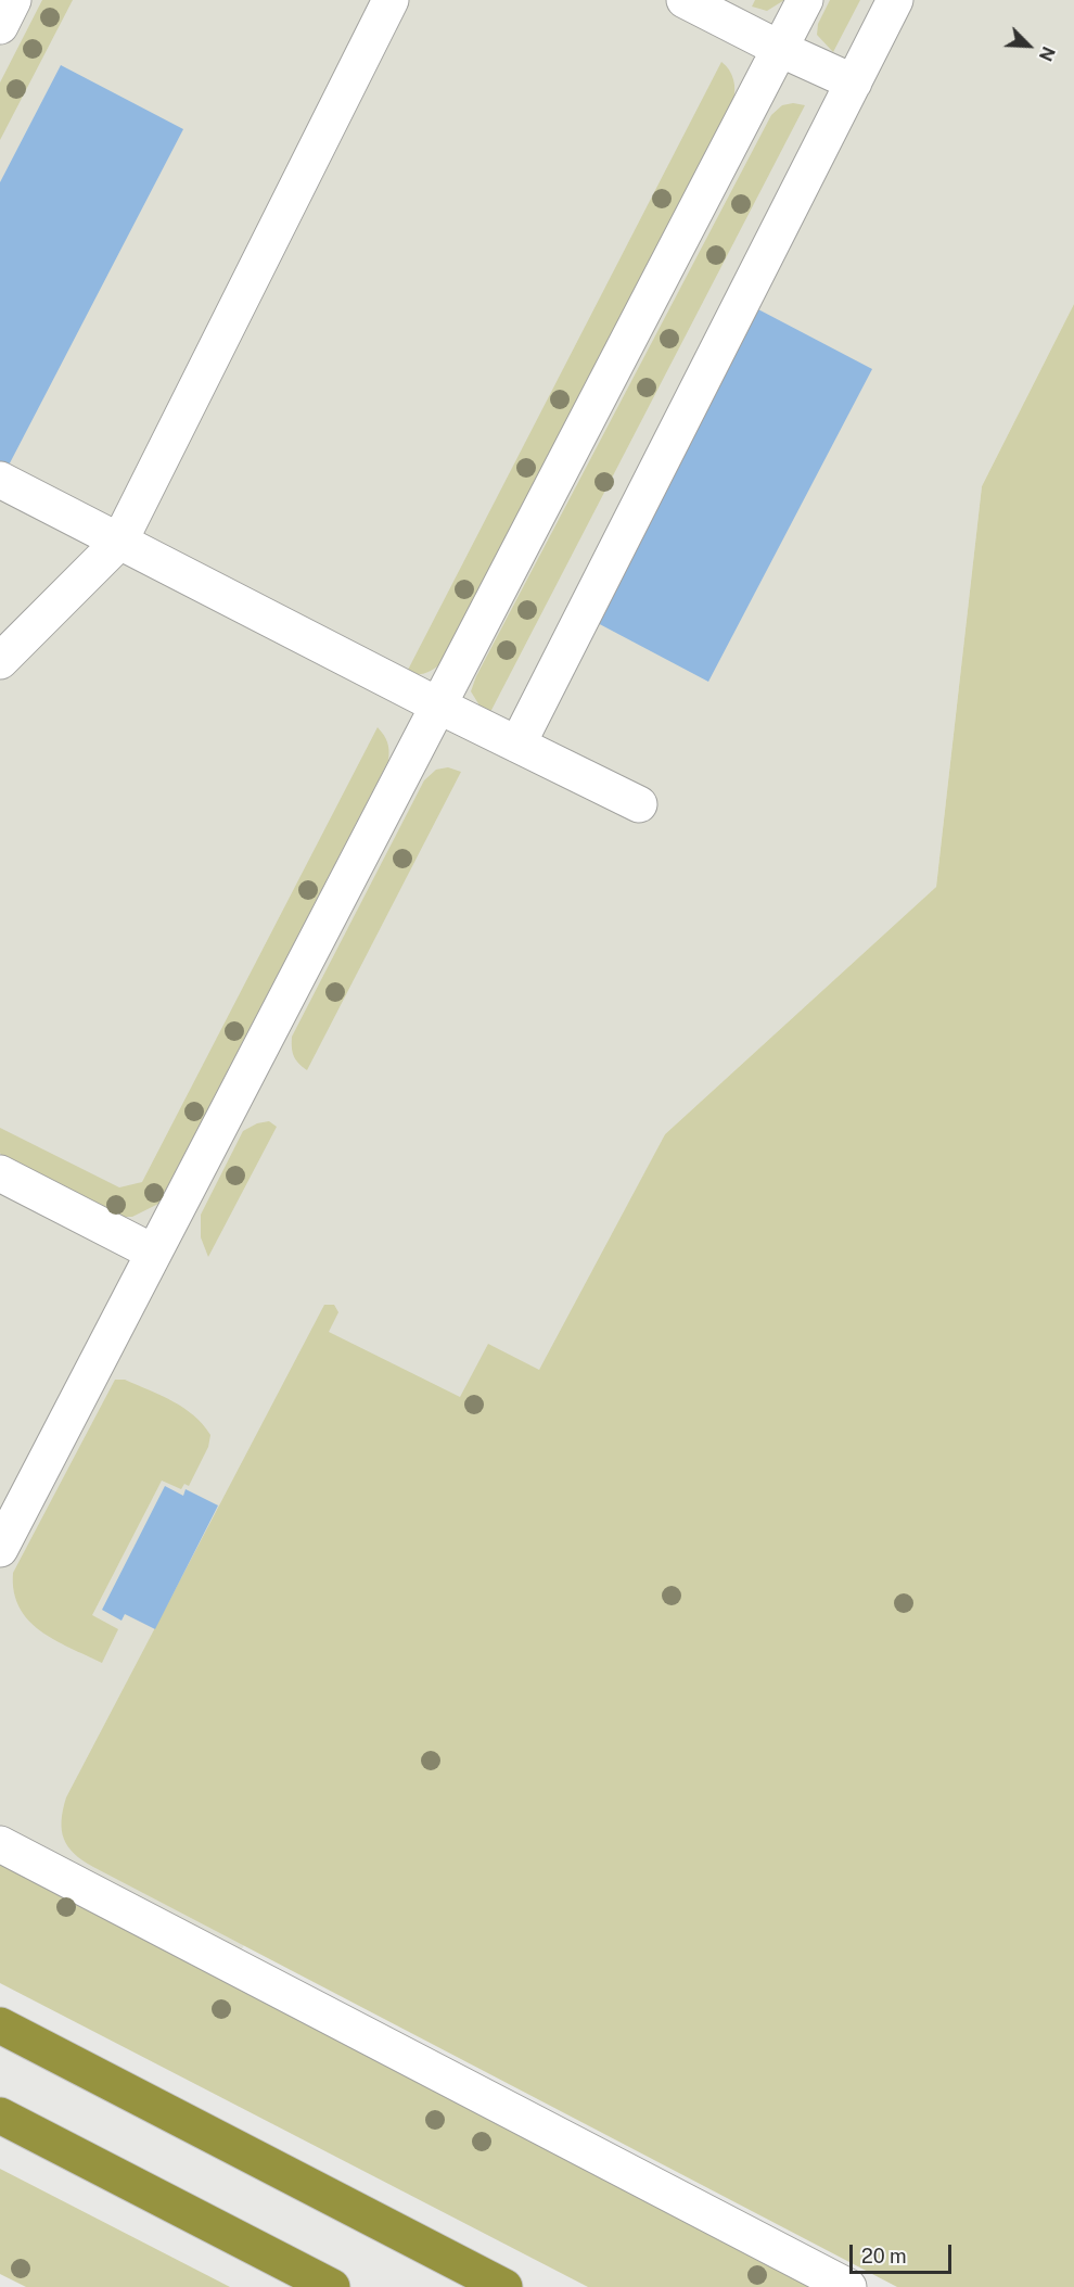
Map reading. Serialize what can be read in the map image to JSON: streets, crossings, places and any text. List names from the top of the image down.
{
  "scale_bar": "20 m",
  "north": "bottom right"
}
